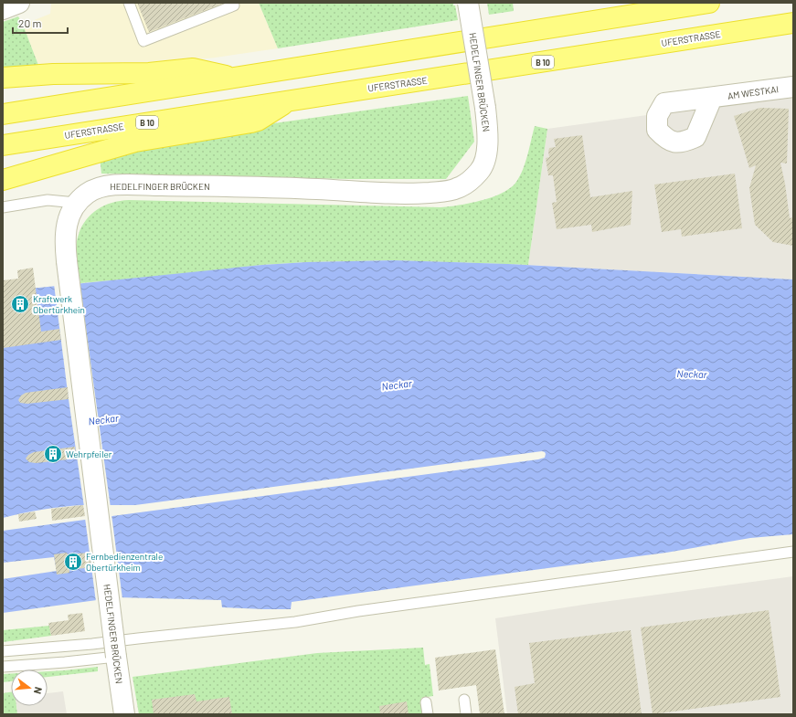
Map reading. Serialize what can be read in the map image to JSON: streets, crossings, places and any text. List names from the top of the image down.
{
  "streets": {
    "highway": ["UFERSTRASSE", "B 10"],
    "street": ["HEDELFINGER BRÜCKEN", "AM WESTKAI"]
  },
  "water": ["Neckar"],
  "places": {
    "building": ["Kraftwerk Obertürkhein", "Wehrpfeiler", "Fernbedienzentrale Obertürkheim"]
  },
  "scale_bar": "20 m",
  "north": "right"
}
